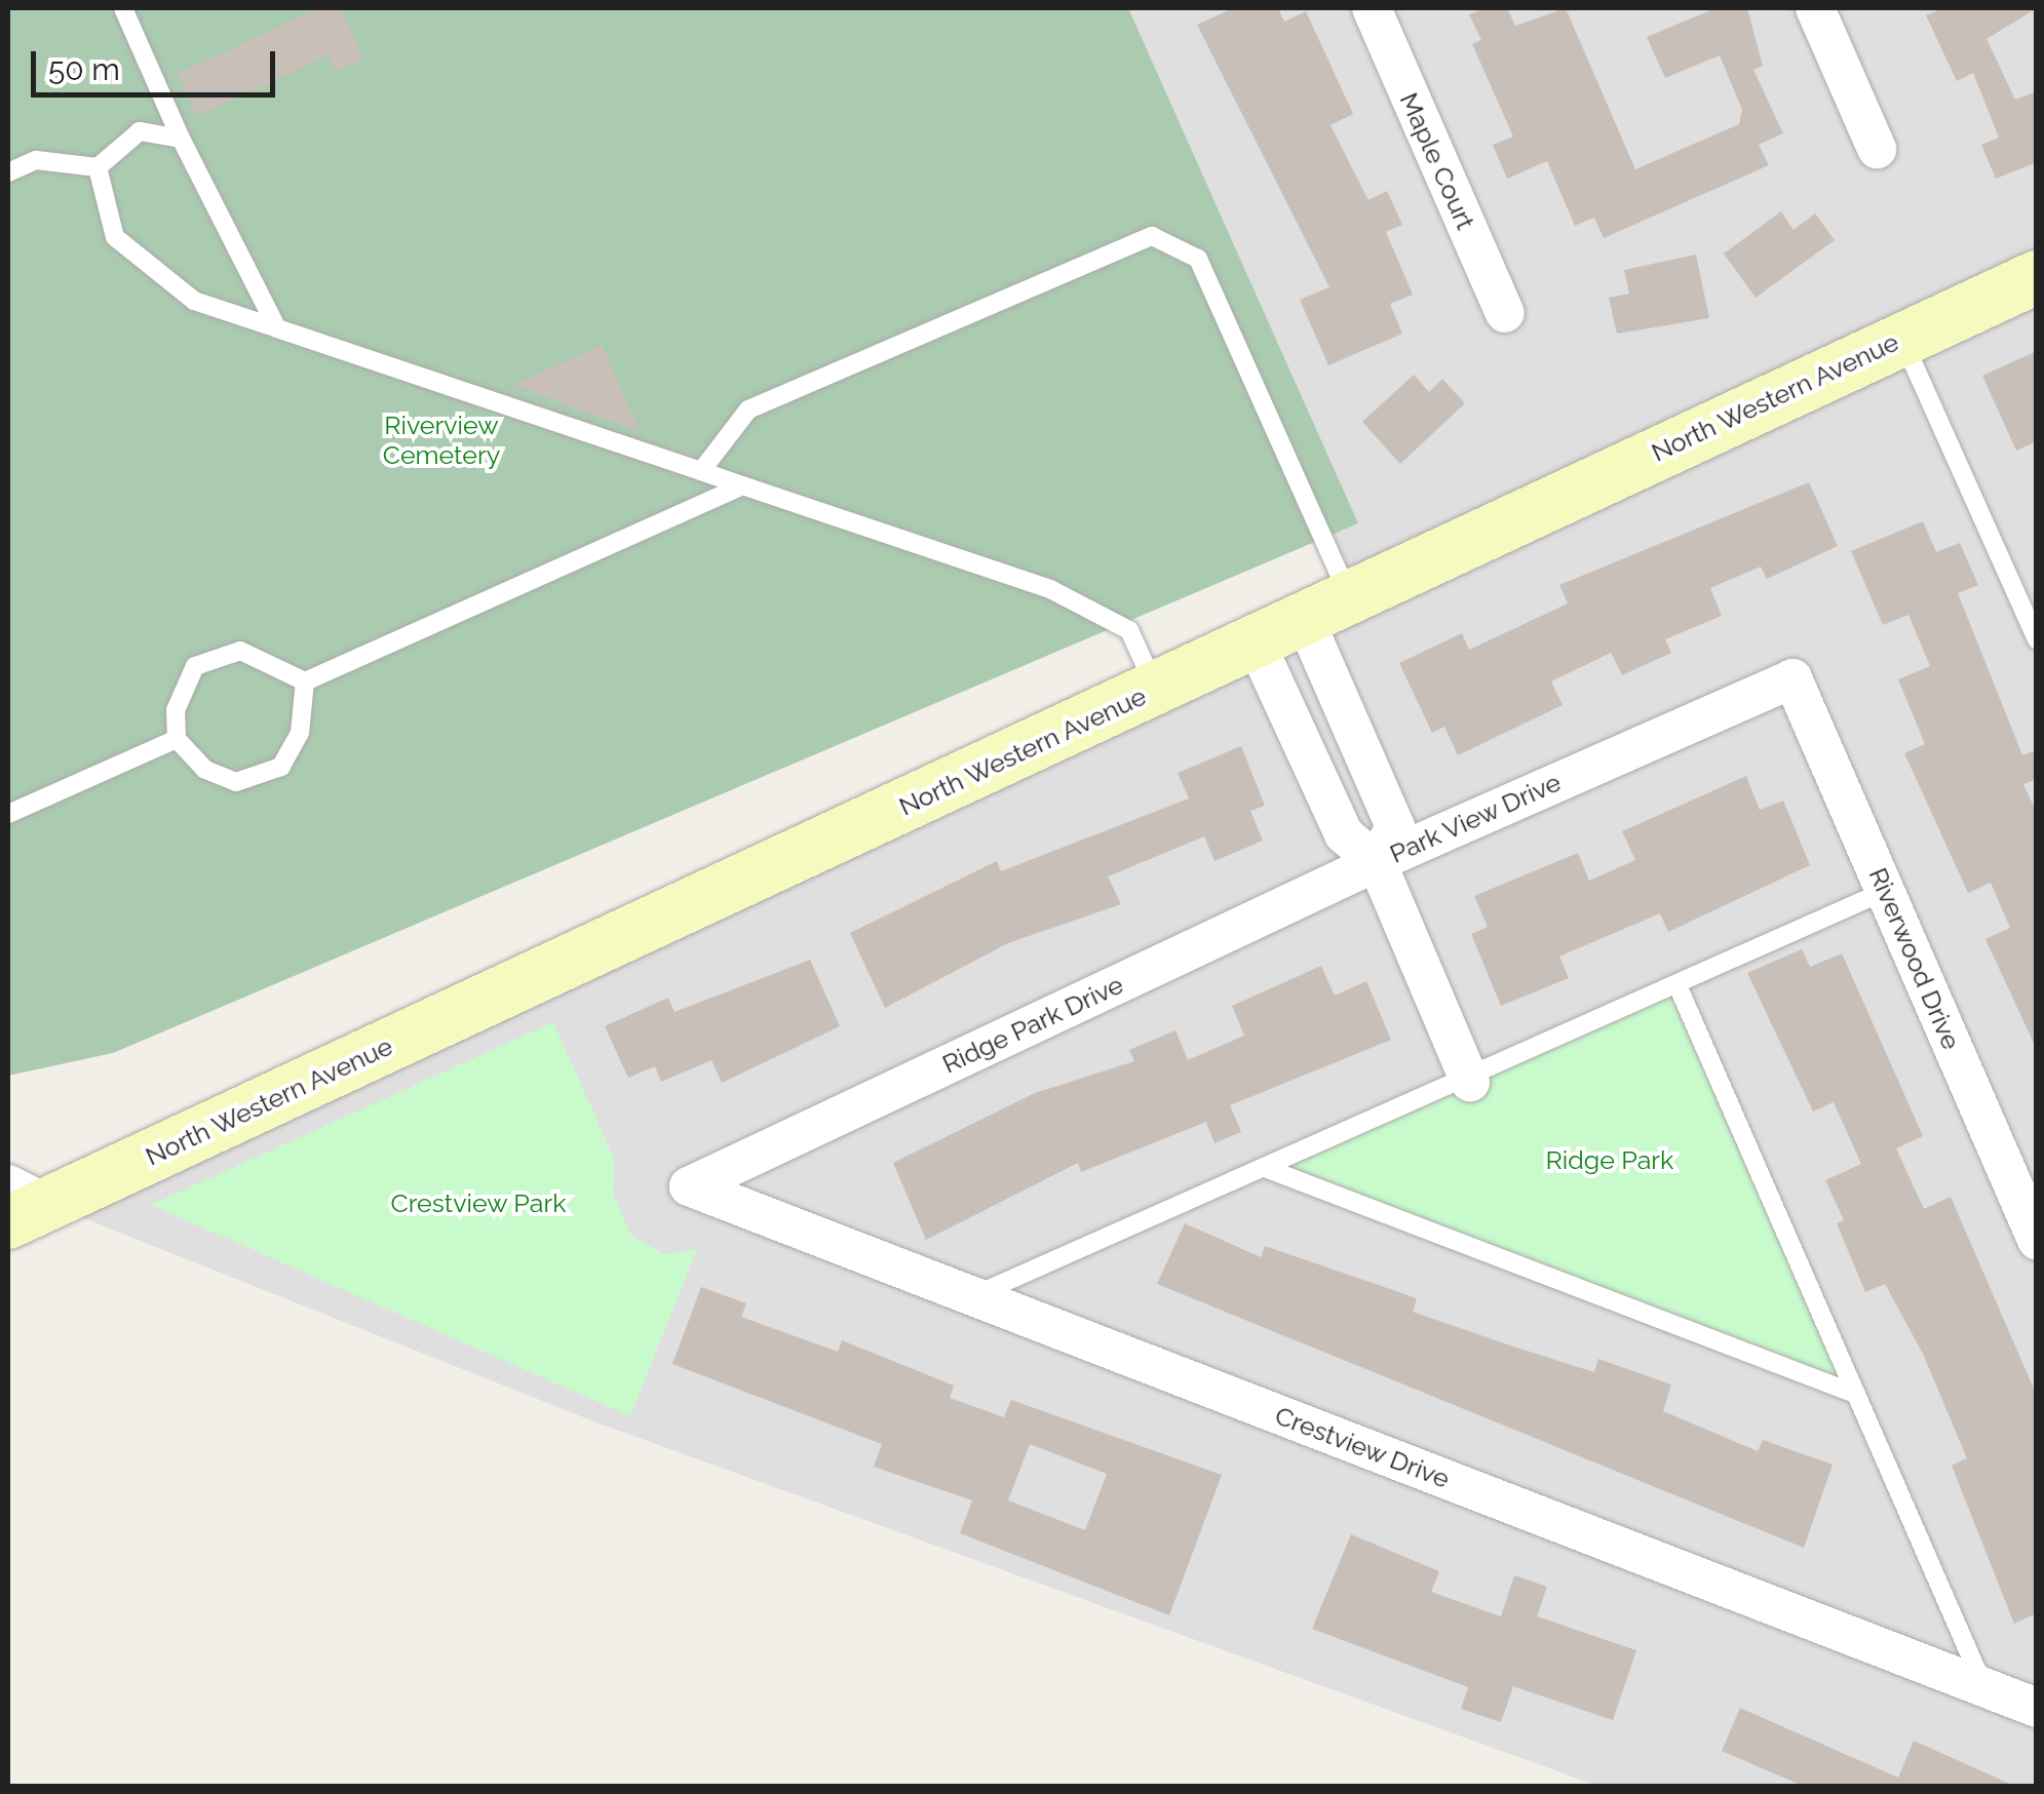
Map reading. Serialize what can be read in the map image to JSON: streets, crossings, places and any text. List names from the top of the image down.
{
  "streets": {
    "main road": ["North Western Avenue"],
    "street": [
      "Maple Court",
      "Park View Drive",
      "Riverwood Drive",
      "Ridge Park Drive",
      "Crestview Drive"
    ]
  },
  "crossings": [
    ["Park View Drive", "Riverwood Drive"],
    ["Park View Drive", "Ridge Park Drive"],
    ["Ridge Park Drive", "Crestview Drive"]
  ],
  "parks": ["Riverview Cemetery", "Ridge Park", "Crestview Park"],
  "scale_bar": "50 m"
}
